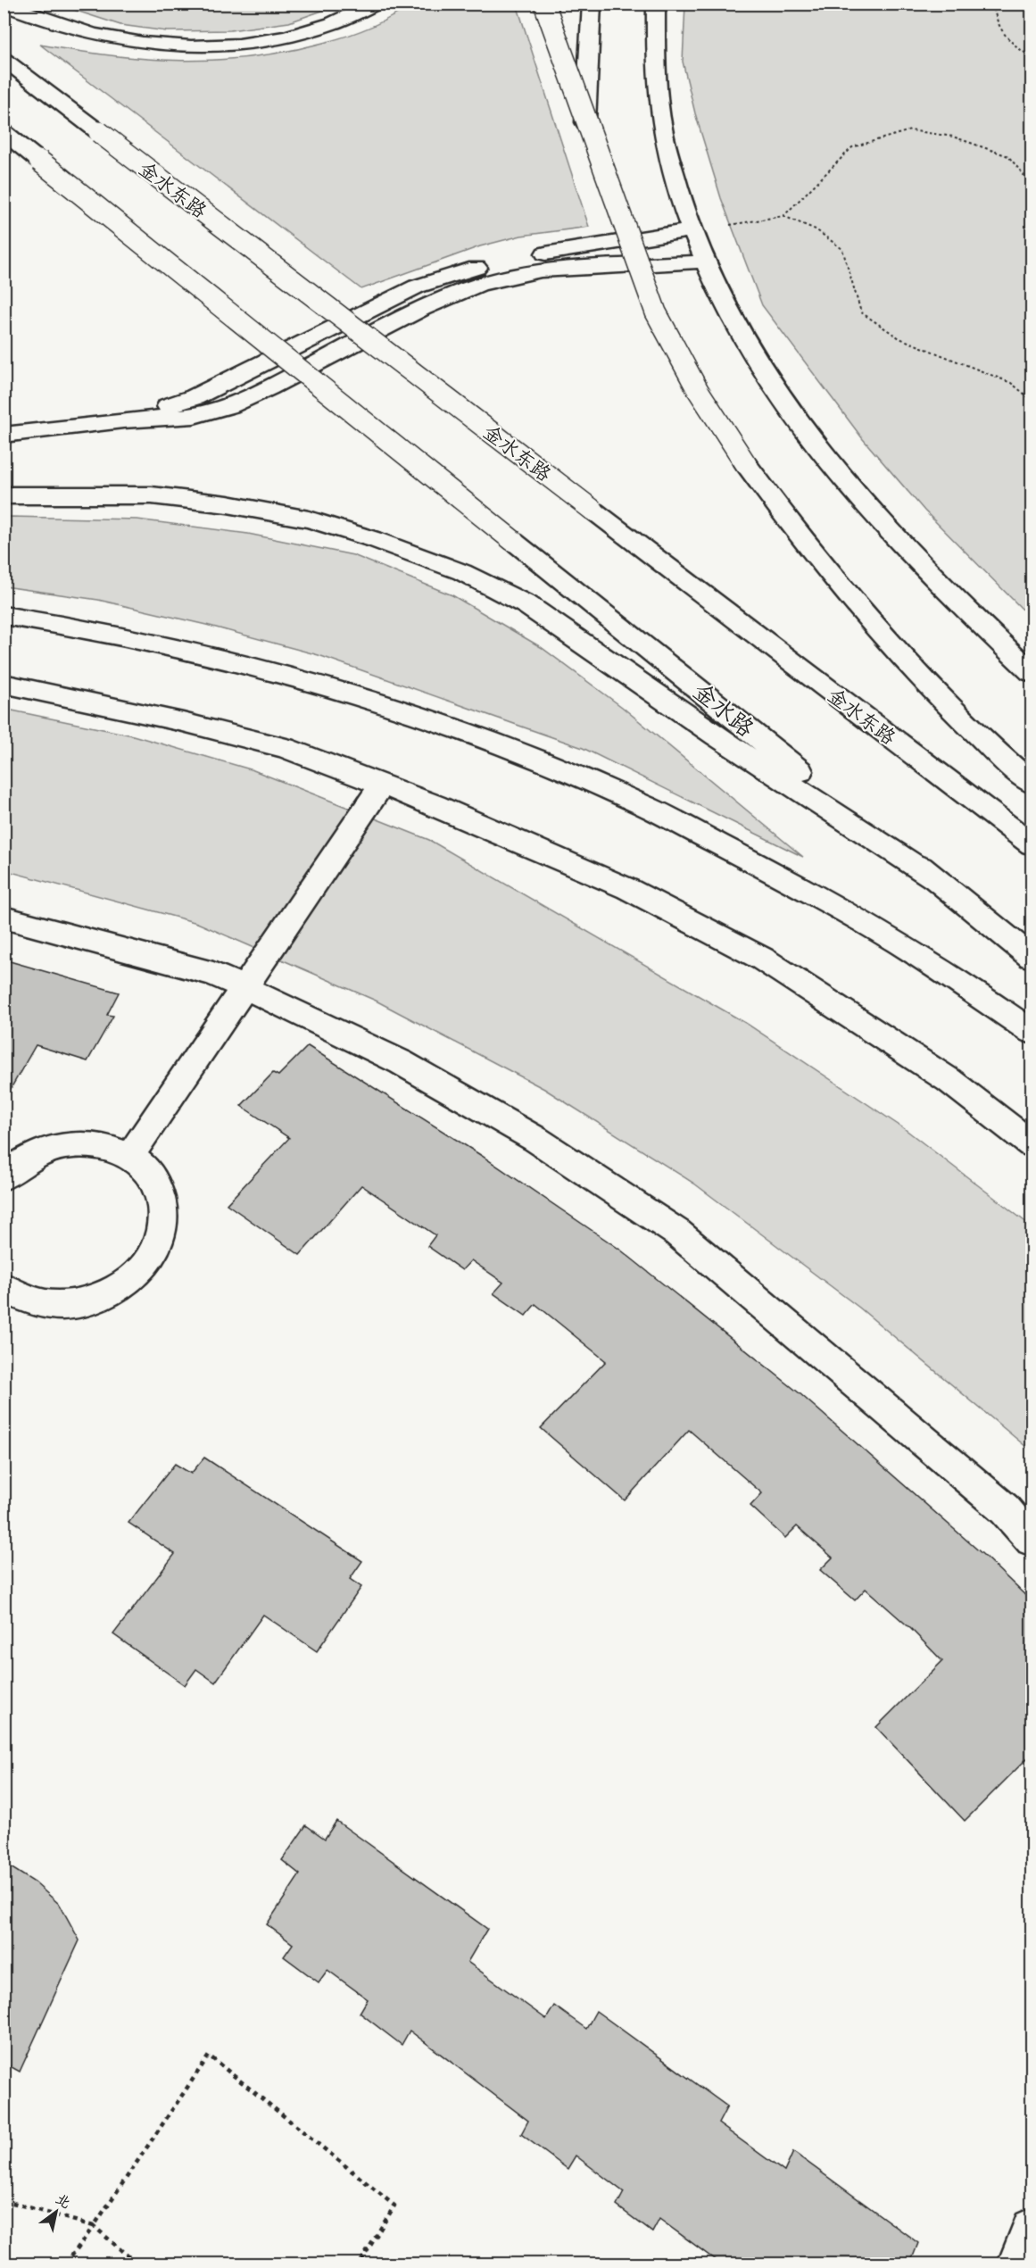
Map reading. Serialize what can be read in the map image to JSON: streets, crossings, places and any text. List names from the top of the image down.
{
  "streets": {
    "main road": ["金水东路", "金水路"]
  },
  "north": "top right"
}
